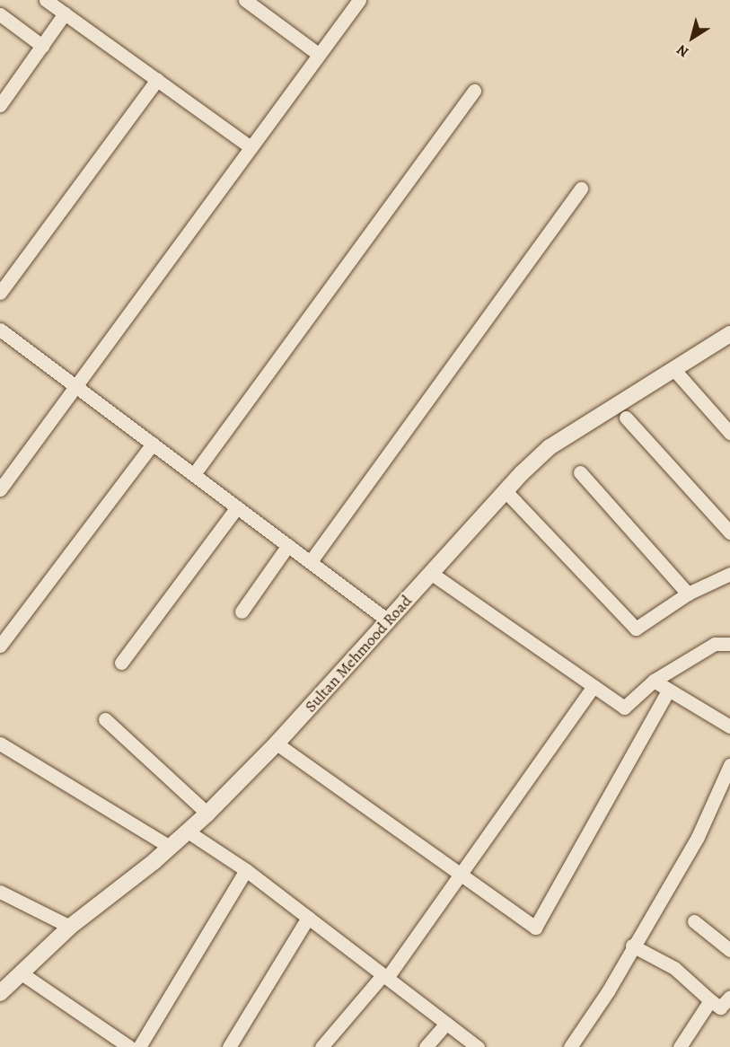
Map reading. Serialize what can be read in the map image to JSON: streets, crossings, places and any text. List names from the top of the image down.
{
  "streets": {
    "street": ["Sultan Mehmood Road"]
  },
  "north": "bottom left"
}
